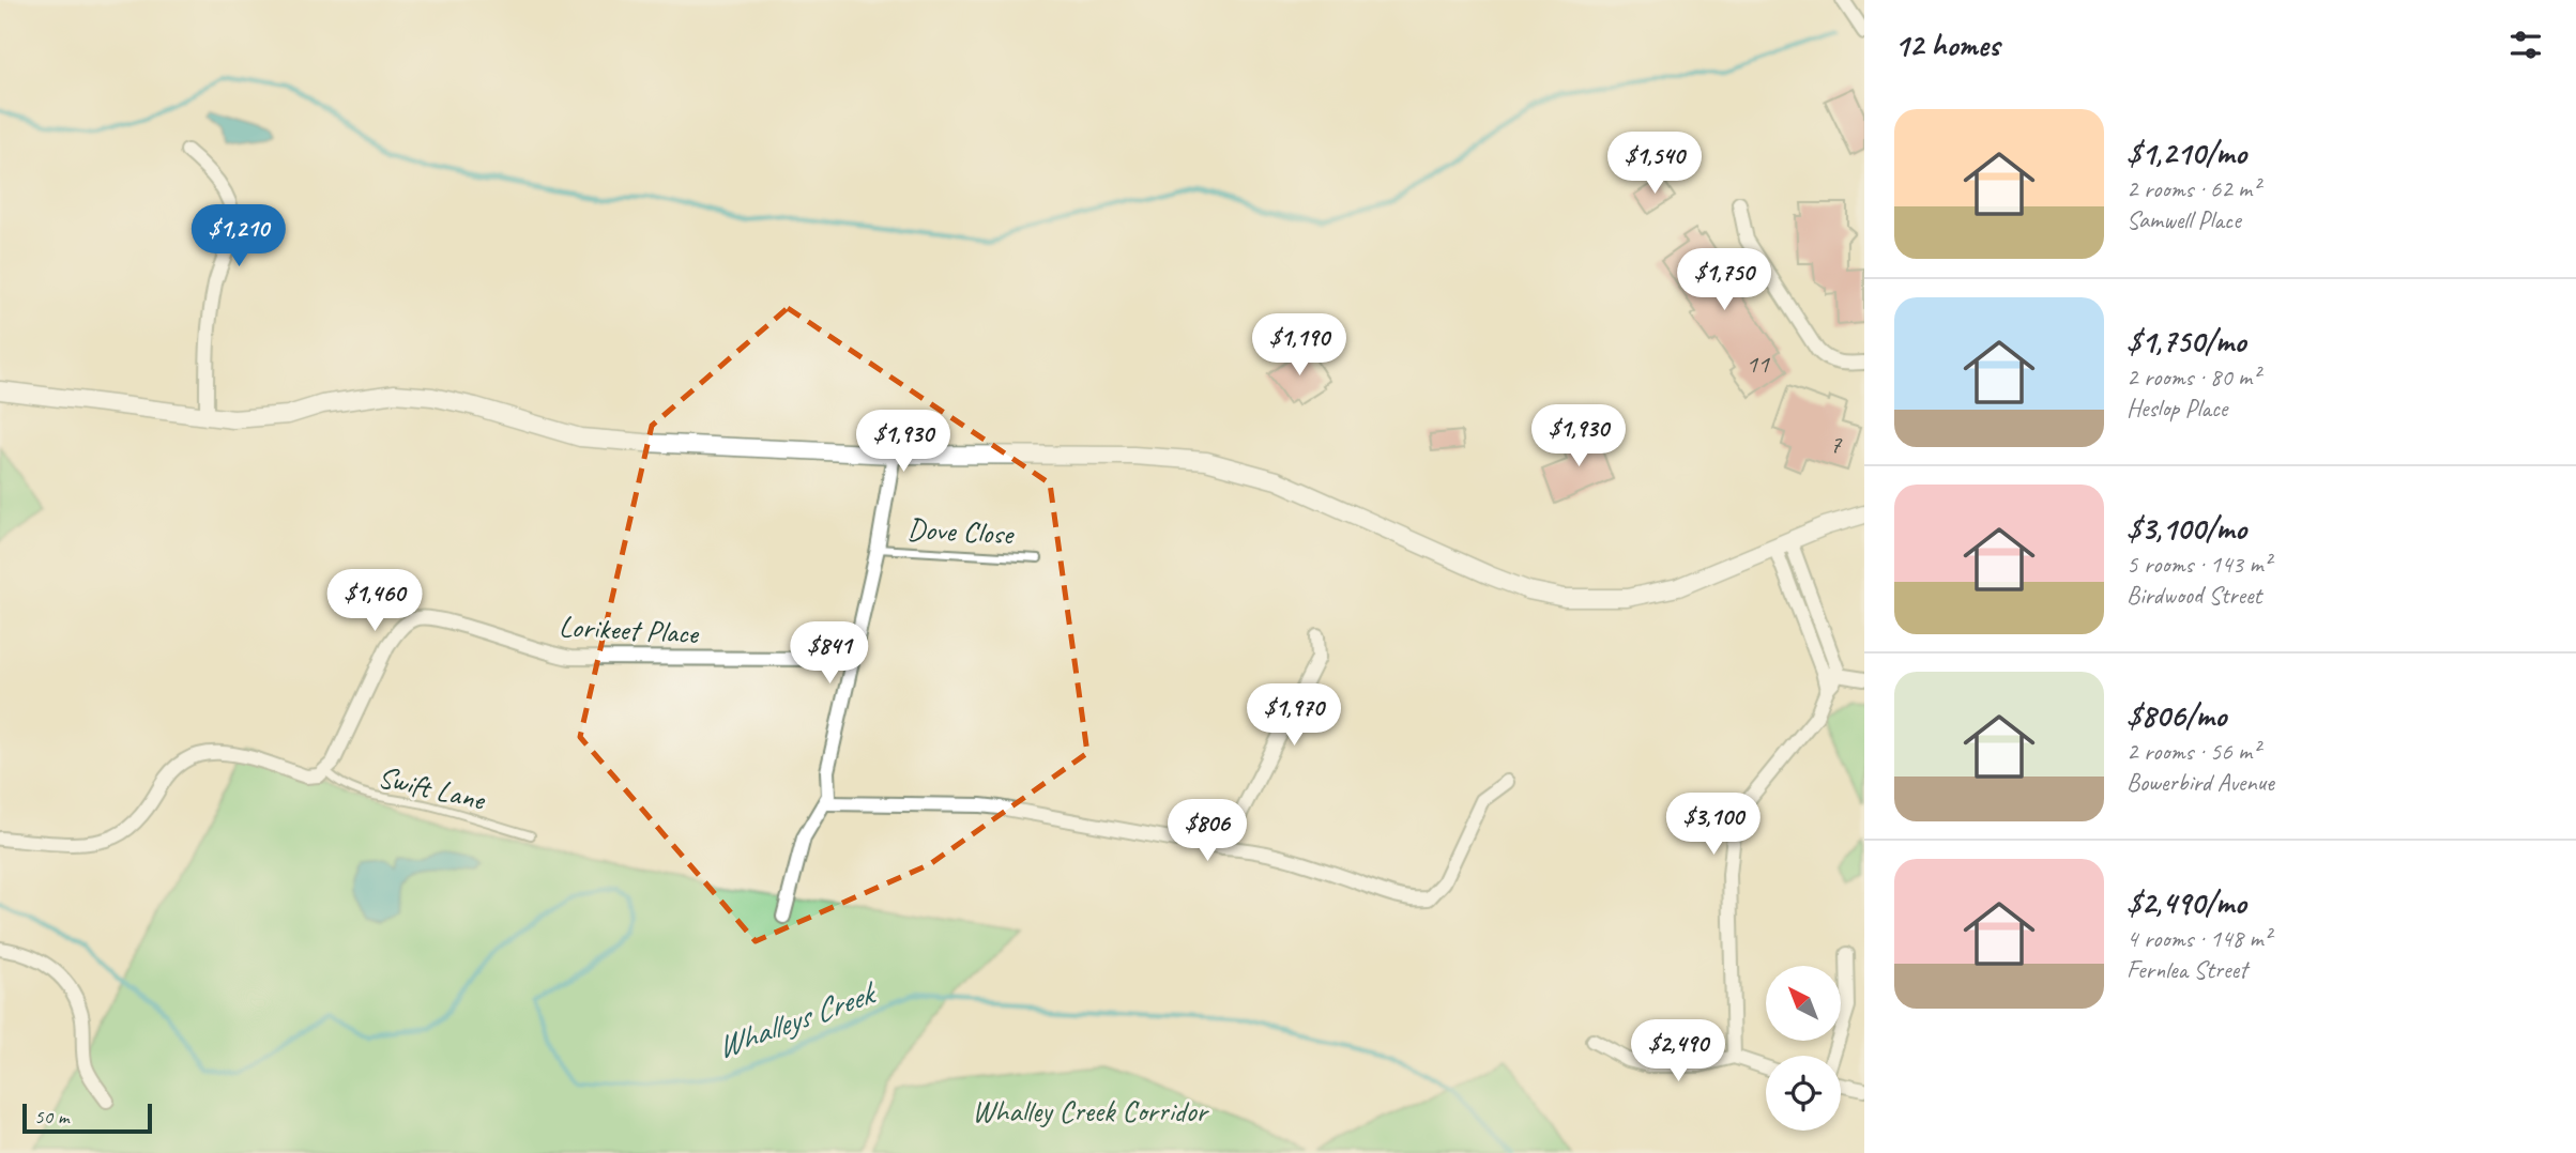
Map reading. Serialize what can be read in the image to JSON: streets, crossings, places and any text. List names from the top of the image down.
{
  "streets": {
    "street": ["Lorikeet Place"],
    "lane": ["Dove Close", "Swift Lane"]
  },
  "crossings": [
    ["Lorikeet Place", "Swift Lane"]
  ],
  "water": ["Whalleys Creek"],
  "parks": ["Whalley Creek Corridor"],
  "house_numbers": ["11", "7"],
  "scale_bar": "50 m",
  "north": "top left",
  "page": {
    "heading": "12 homes",
    "list": [
      {
        "name": "$1,210/mo",
        "note": "2 rooms · 62 m² · Samwell Place"
      },
      {
        "name": "$1,750/mo",
        "note": "2 rooms · 80 m² · Heslop Place"
      },
      {
        "name": "$3,100/mo",
        "note": "5 rooms · 143 m² · Birdwood Street"
      },
      {
        "name": "$806/mo",
        "note": "2 rooms · 56 m² · Bowerbird Avenue"
      },
      {
        "name": "$2,490/mo",
        "note": "4 rooms · 148 m² · Fernlea Street"
      }
    ],
    "price": [
      "$1,540",
      "$1,210",
      "$1,750",
      "$1,190",
      "$1,930",
      "$1,930",
      "$1,460",
      "$841",
      "$1,970",
      "$3,100",
      "$806",
      "$2,490"
    ],
    "scale": "50 m"
  }
}
